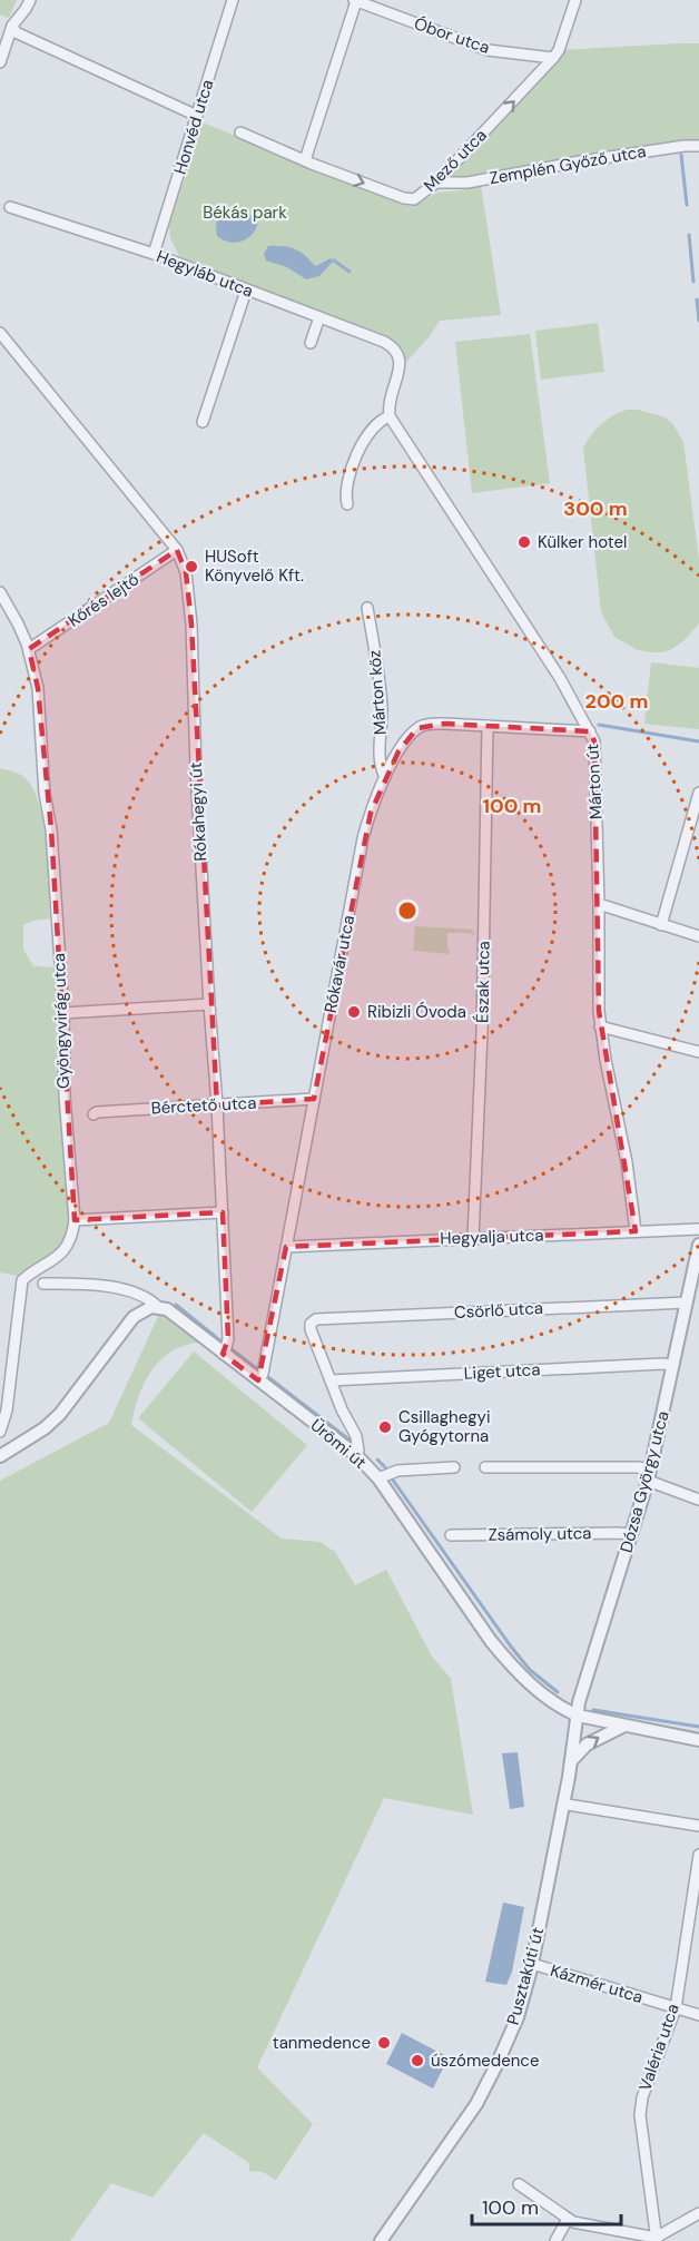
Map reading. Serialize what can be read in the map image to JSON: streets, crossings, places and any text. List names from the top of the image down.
{
  "streets": {
    "street": [
      "Óbor utca",
      "Honvéd utca",
      "Mező utca",
      "Zemplén Győző utca",
      "Hegyláb utca",
      "Kőrés lejtő",
      "Márton köz",
      "Márton út",
      "Rókahegyi út",
      "Rókavár utca",
      "Észak utca",
      "Gyöngyvirág utca",
      "Bérctető utca",
      "Hegyalja utca",
      "Csörlő utca",
      "Liget utca",
      "Ürömi út",
      "Dózsa György utca",
      "Zsámoly utca",
      "Pusztakúti út",
      "Kázmér utca",
      "Valéria utca"
    ]
  },
  "crossings": [
    ["Óbor utca", "Mező utca"],
    ["Honvéd utca", "Hegyláb utca"],
    ["Mező utca", "Zemplén Győző utca"],
    ["Hegyláb utca", "Márton út"],
    ["Kőrés lejtő", "Rókahegyi út"],
    ["Kőrés lejtő", "Gyöngyvirág utca"],
    ["Márton köz", "Rókavár utca"],
    ["Márton út", "Rókavár utca"],
    ["Márton út", "Hegyalja utca"],
    ["Rókahegyi út", "Bérctető utca"],
    ["Rókahegyi út", "Ürömi út"],
    ["Rókavár utca", "Észak utca"],
    ["Rókavár utca", "Bérctető utca"],
    ["Rókavár utca", "Hegyalja utca"],
    ["Rókavár utca", "Ürömi út"],
    ["Észak utca", "Hegyalja utca"],
    ["Csörlő utca", "Liget utca"],
    ["Csörlő utca", "Dózsa György utca"],
    ["Liget utca", "Dózsa György utca"],
    ["Ürömi út", "Dózsa György utca"],
    ["Ürömi út", "Pusztakúti út"],
    ["Dózsa György utca", "Zsámoly utca"],
    ["Dózsa György utca", "Pusztakúti út"],
    ["Pusztakúti út", "Kázmér utca"],
    ["Kázmér utca", "Valéria utca"]
  ],
  "one_way": ["Mező utca"],
  "parks": ["Békás park"],
  "places": [
    "Külker hotel",
    "HUSoft Könyvelő Kft.",
    "Ribizli Óvoda",
    "Csillaghegyi Gyógytorna",
    "tanmedence",
    "úszómedence"
  ],
  "scale_bar": "100 m",
  "rings": ["300 m", "200 m", "100 m"]
}
